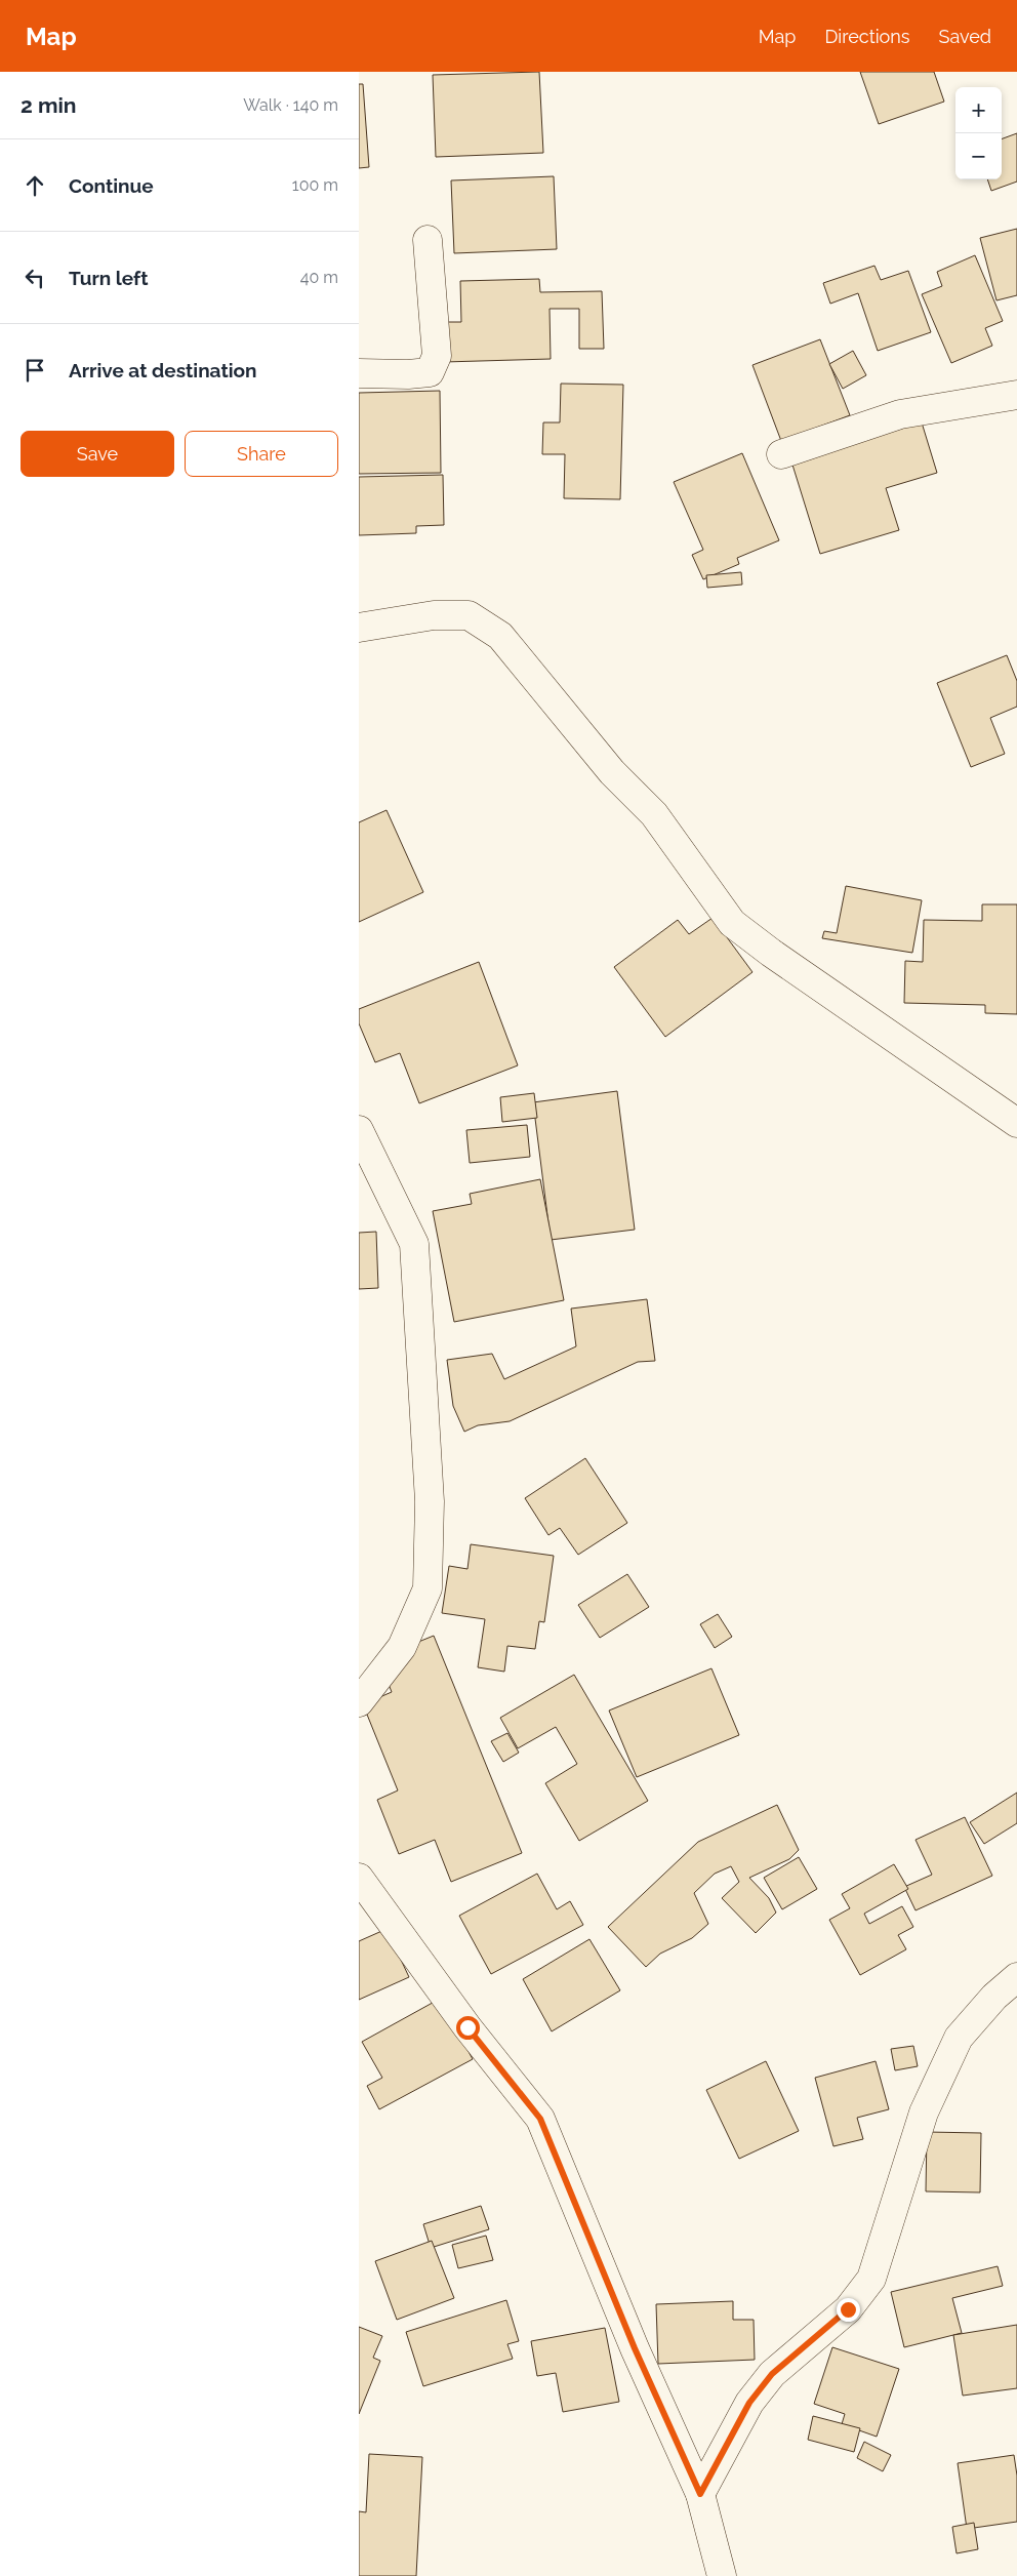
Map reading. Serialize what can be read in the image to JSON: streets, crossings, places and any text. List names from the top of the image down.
{
  "page": {
    "header": "Map",
    "nav": ["Map", "Directions", "Saved"],
    "heading": ["2 min", "Walk · 140 m"],
    "map_buttons": ["+", "−"],
    "list": [
      ["Continue", "100 m"],
      ["Turn left", "40 m"],
      "Arrive at destination"
    ],
    "buttons": ["Save", "Share"]
  }
}
